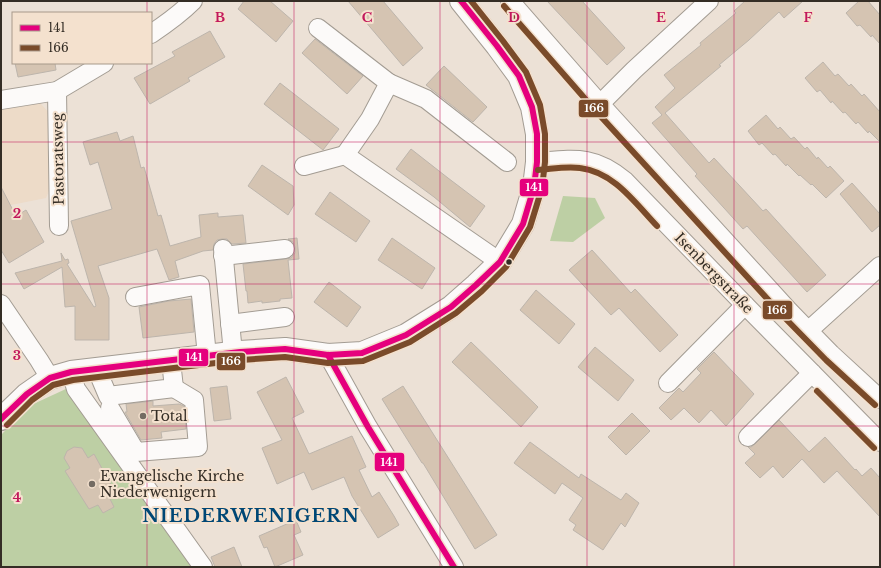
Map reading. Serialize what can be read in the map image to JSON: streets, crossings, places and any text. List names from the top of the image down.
{
  "streets": {
    "street": ["Pastoratsweg", "Isenbergstraße"]
  },
  "districts": ["NIEDERWENIGERN"],
  "places": ["Total", "Evangelische Kirche Niederwenigern"],
  "lines": ["transit line 141", "transit line 166"],
  "legend": ["141", "166"],
  "grid": {
    "columns": [
      "B",
      "C",
      "D",
      "E",
      "F"
    ],
    "rows": ["2", "3", "4"]
  }
}
